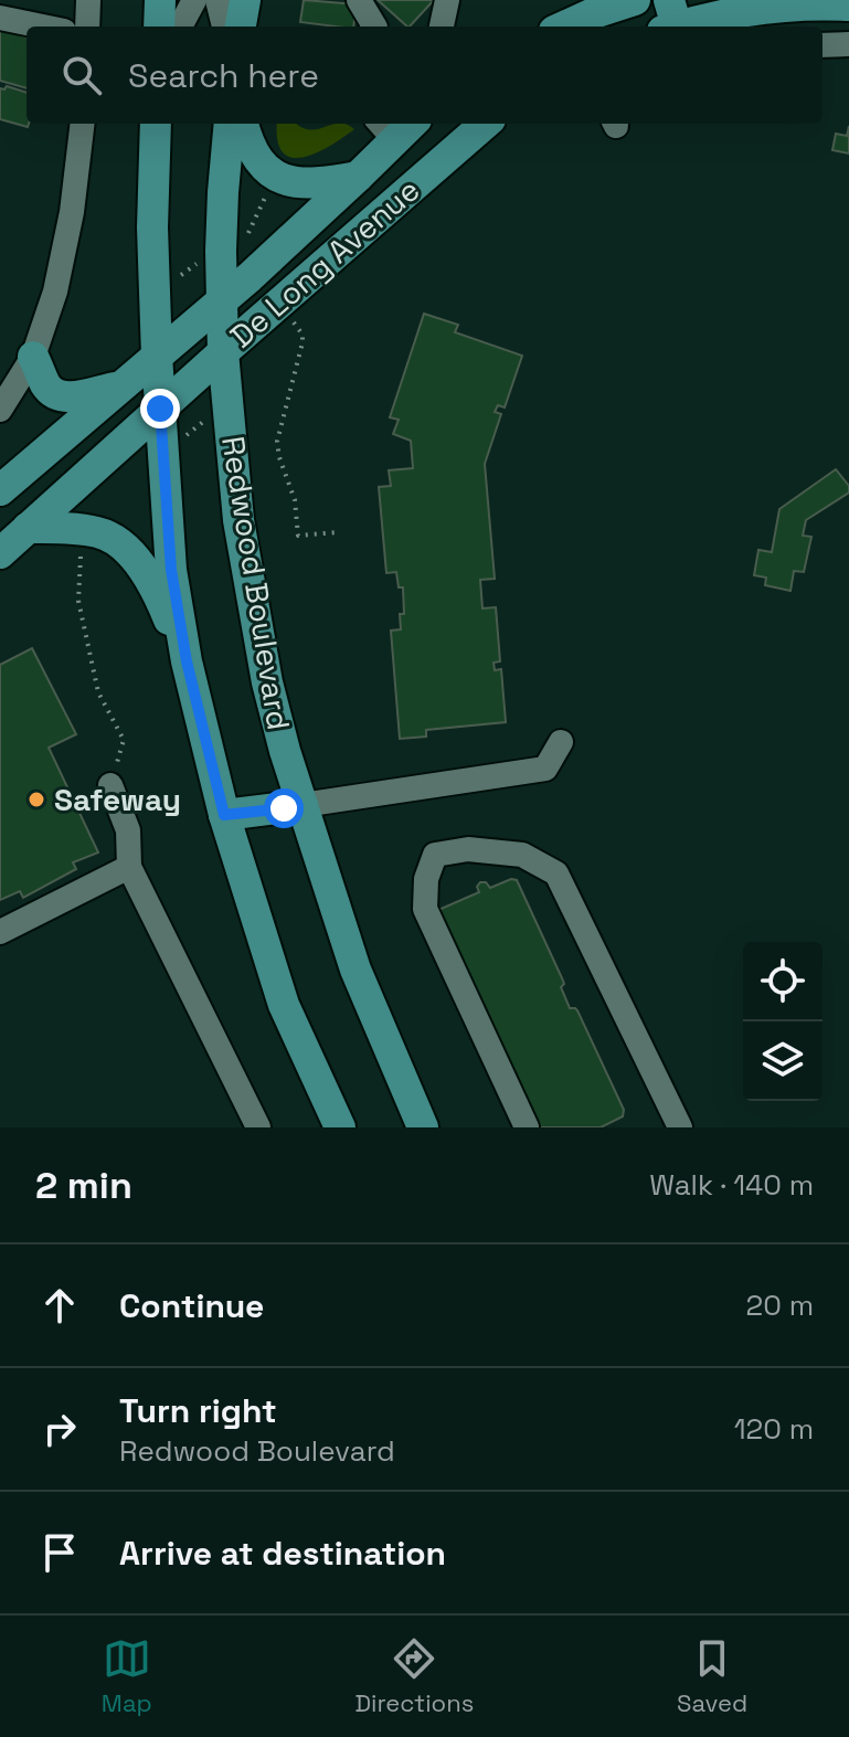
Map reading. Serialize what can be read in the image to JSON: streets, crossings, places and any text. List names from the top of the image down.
{
  "streets": {
    "main road": ["De Long Avenue", "Redwood Boulevard"]
  },
  "crossings": [
    ["De Long Avenue", "Redwood Boulevard"]
  ],
  "places": ["Safeway"],
  "page": {
    "search": "Search here",
    "heading": ["2 min", "Walk · 140 m"],
    "list": [
      ["Continue", "20 m"],
      ["Turn right", "Redwood Boulevard", "120 m"],
      "Arrive at destination"
    ],
    "nav": ["Map", "Directions", "Saved"]
  }
}
